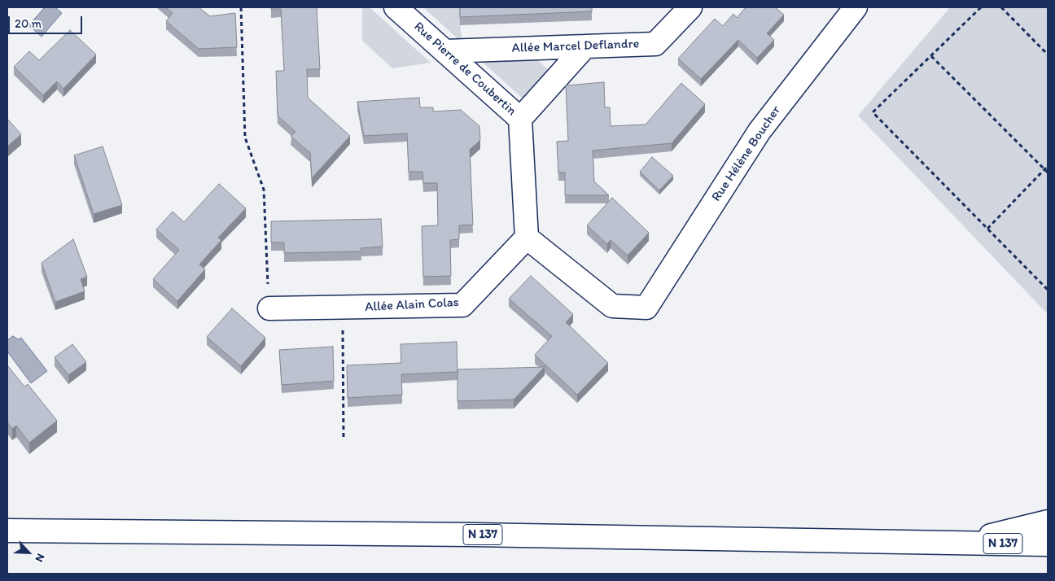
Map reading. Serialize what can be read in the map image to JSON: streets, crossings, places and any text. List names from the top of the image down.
{
  "streets": {
    "main road": [
      "Allée Marcel Deflandre",
      "Rue Pierre de Coubertin",
      "Rue Hélène Boucher",
      "Allée Alain Colas",
      "N 137"
    ]
  },
  "crossings": [
    ["Allée Marcel Deflandre", "Rue Pierre de Coubertin"],
    ["Rue Pierre de Coubertin", "Rue Hélène Boucher"],
    ["Rue Pierre de Coubertin", "Allée Alain Colas"],
    ["Rue Hélène Boucher", "Allée Alain Colas"]
  ],
  "scale_bar": "20 m",
  "north": "bottom right"
}
